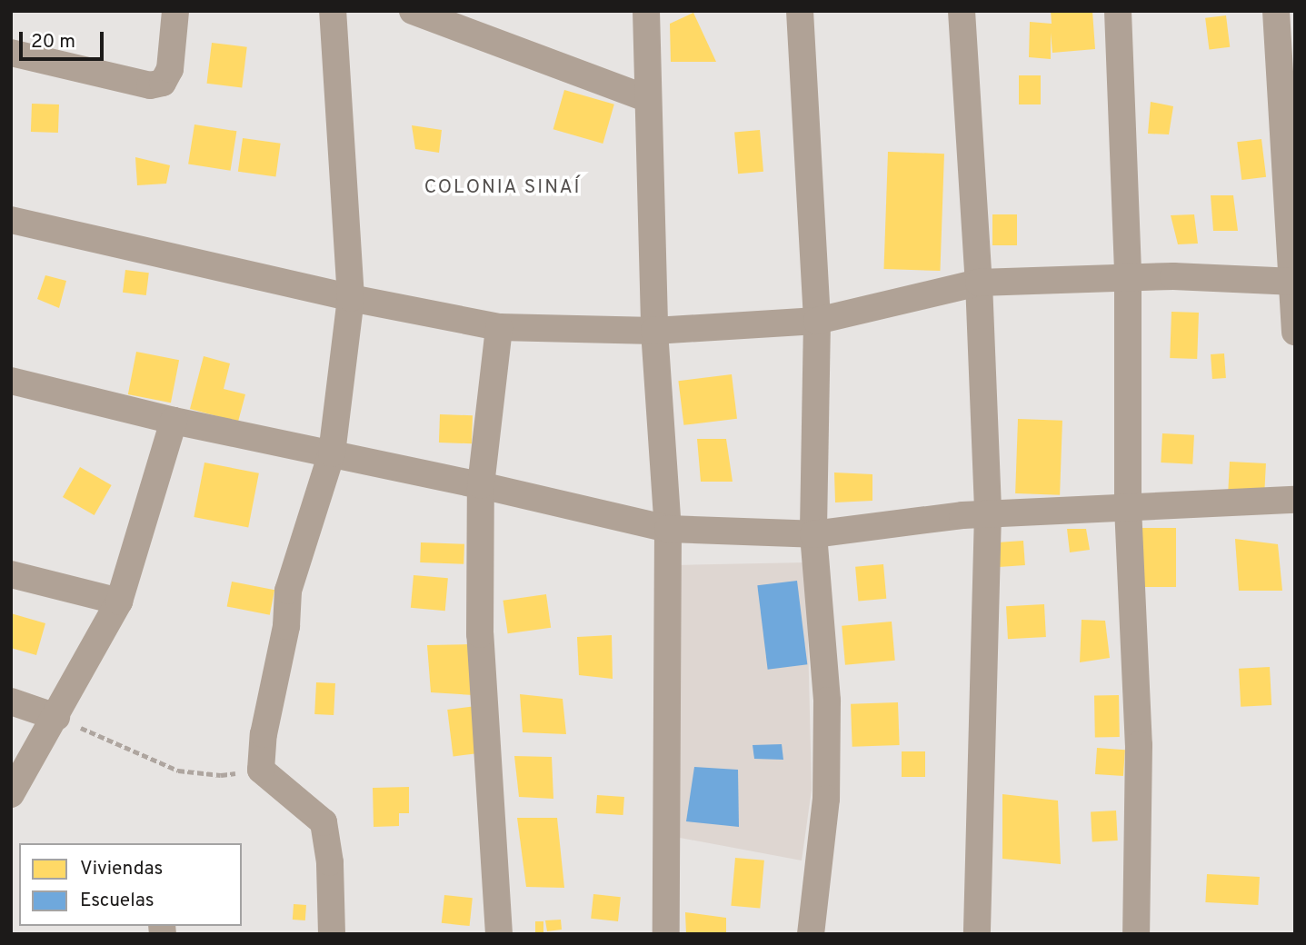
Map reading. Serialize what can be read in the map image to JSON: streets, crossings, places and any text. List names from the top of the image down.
{
  "districts": ["COLONIA SINAÍ"],
  "legend": ["Viviendas", "Escuelas"],
  "scale_bar": "20 m"
}
